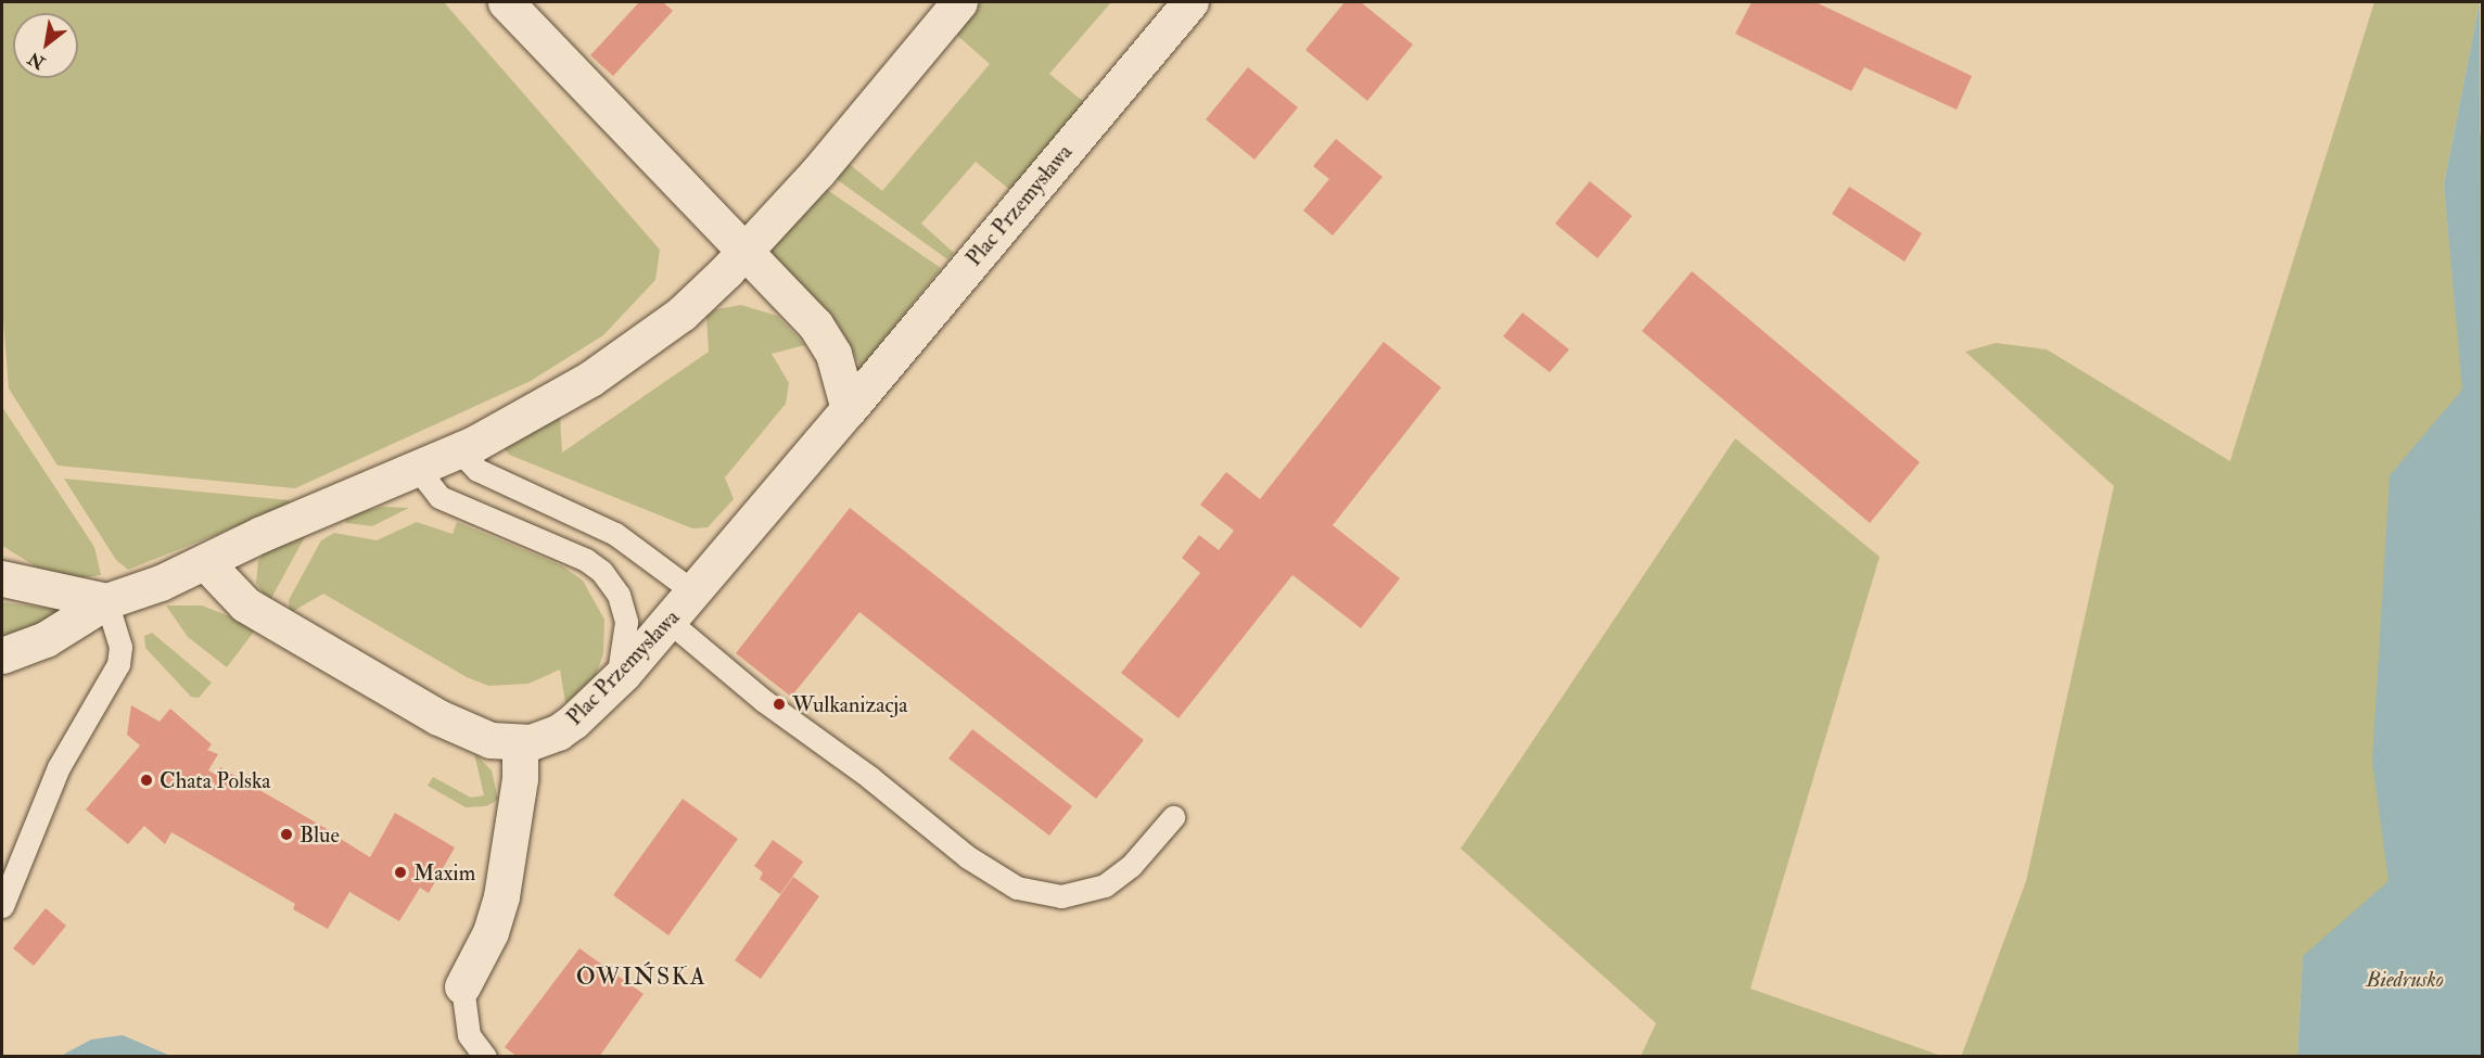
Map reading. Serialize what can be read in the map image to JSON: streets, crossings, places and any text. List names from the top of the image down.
{
  "streets": {
    "street": ["Plac Przemysława"]
  },
  "districts": ["OWIŃSKA"],
  "parks": ["Biedrusko"],
  "places": [
    "Wulkanizacja",
    "Chata Polska",
    "Blue",
    "Maxim"
  ],
  "north": "bottom left"
}
